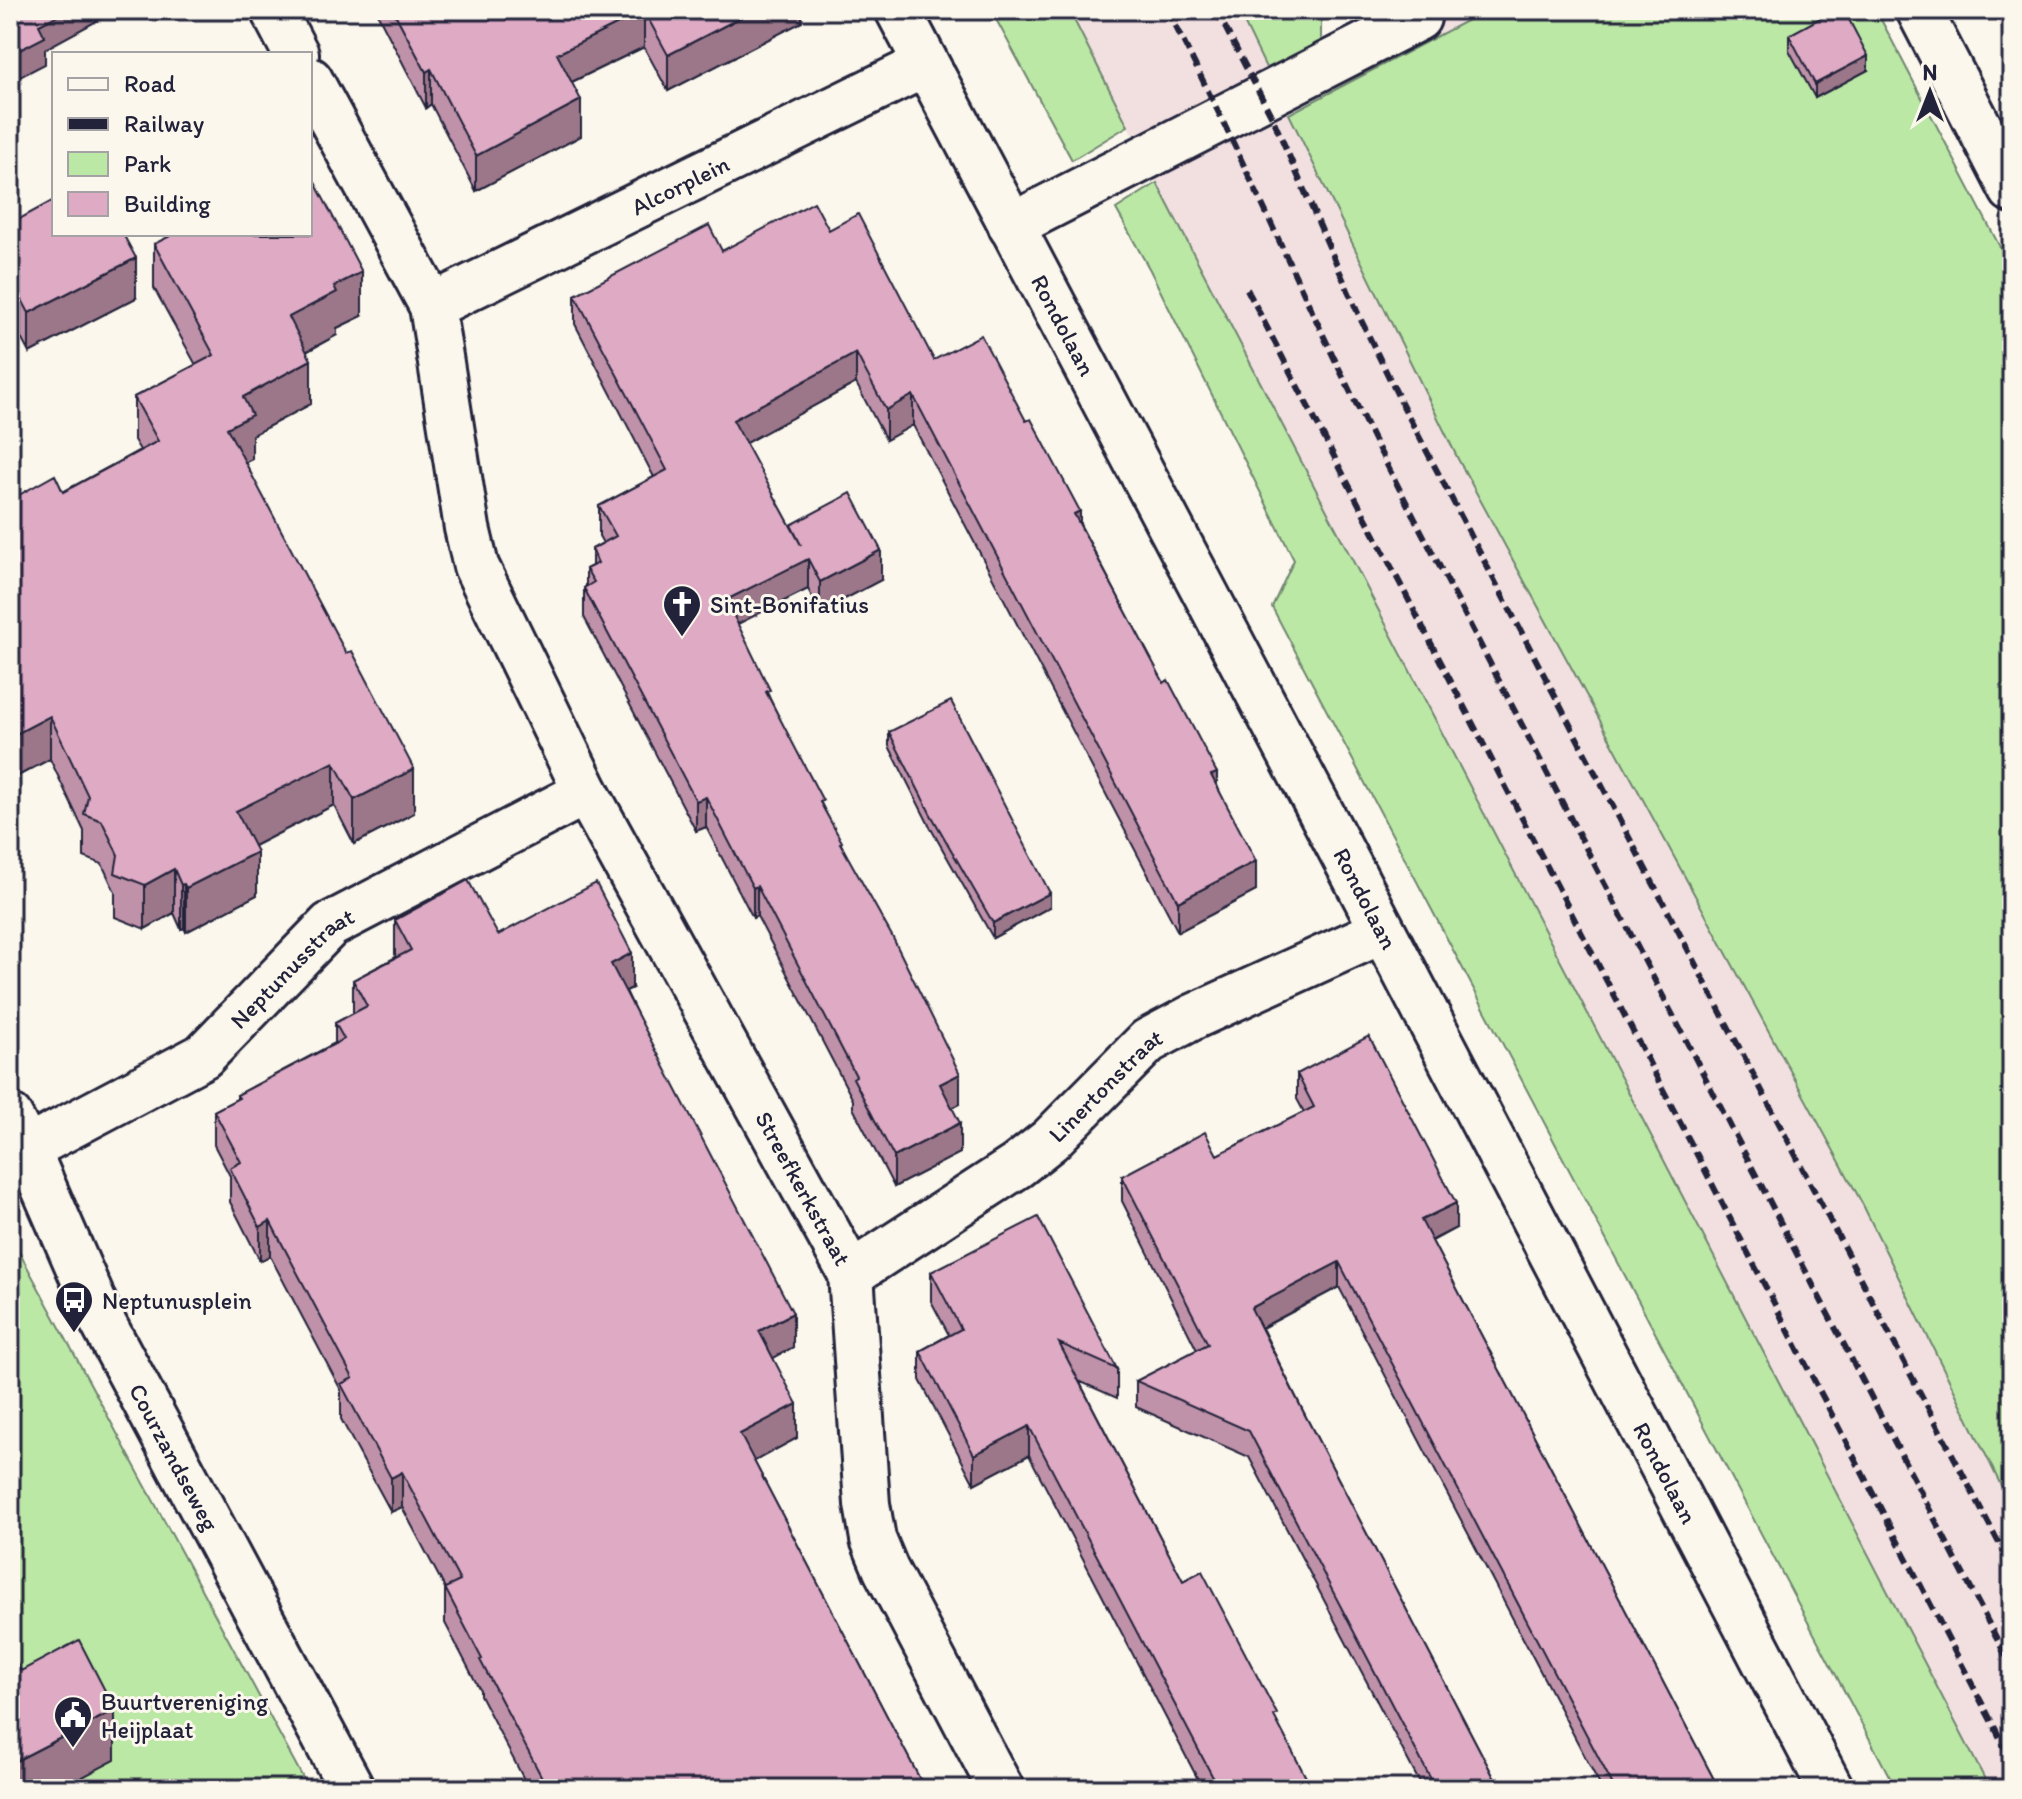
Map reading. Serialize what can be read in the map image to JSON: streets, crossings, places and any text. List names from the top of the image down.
{
  "streets": {
    "street": [
      "Alcorplein",
      "Rondolaan",
      "Neptunusstraat",
      "Linertonstraat",
      "Streefkerkstraat",
      "Courzandseweg"
    ]
  },
  "crossings": [
    ["Alcorplein", "Rondolaan"],
    ["Rondolaan", "Linertonstraat"],
    ["Neptunusstraat", "Streefkerkstraat"],
    ["Neptunusstraat", "Courzandseweg"],
    ["Linertonstraat", "Streefkerkstraat"]
  ],
  "places": {
    "church": ["Sint-Bonifatius"],
    "bus stop": ["Neptunusplein"],
    "public building": ["Buurtvereniging Heijplaat"]
  },
  "legend": [
    "Road",
    "Railway",
    "Park",
    "Building"
  ],
  "north": "top"
}
